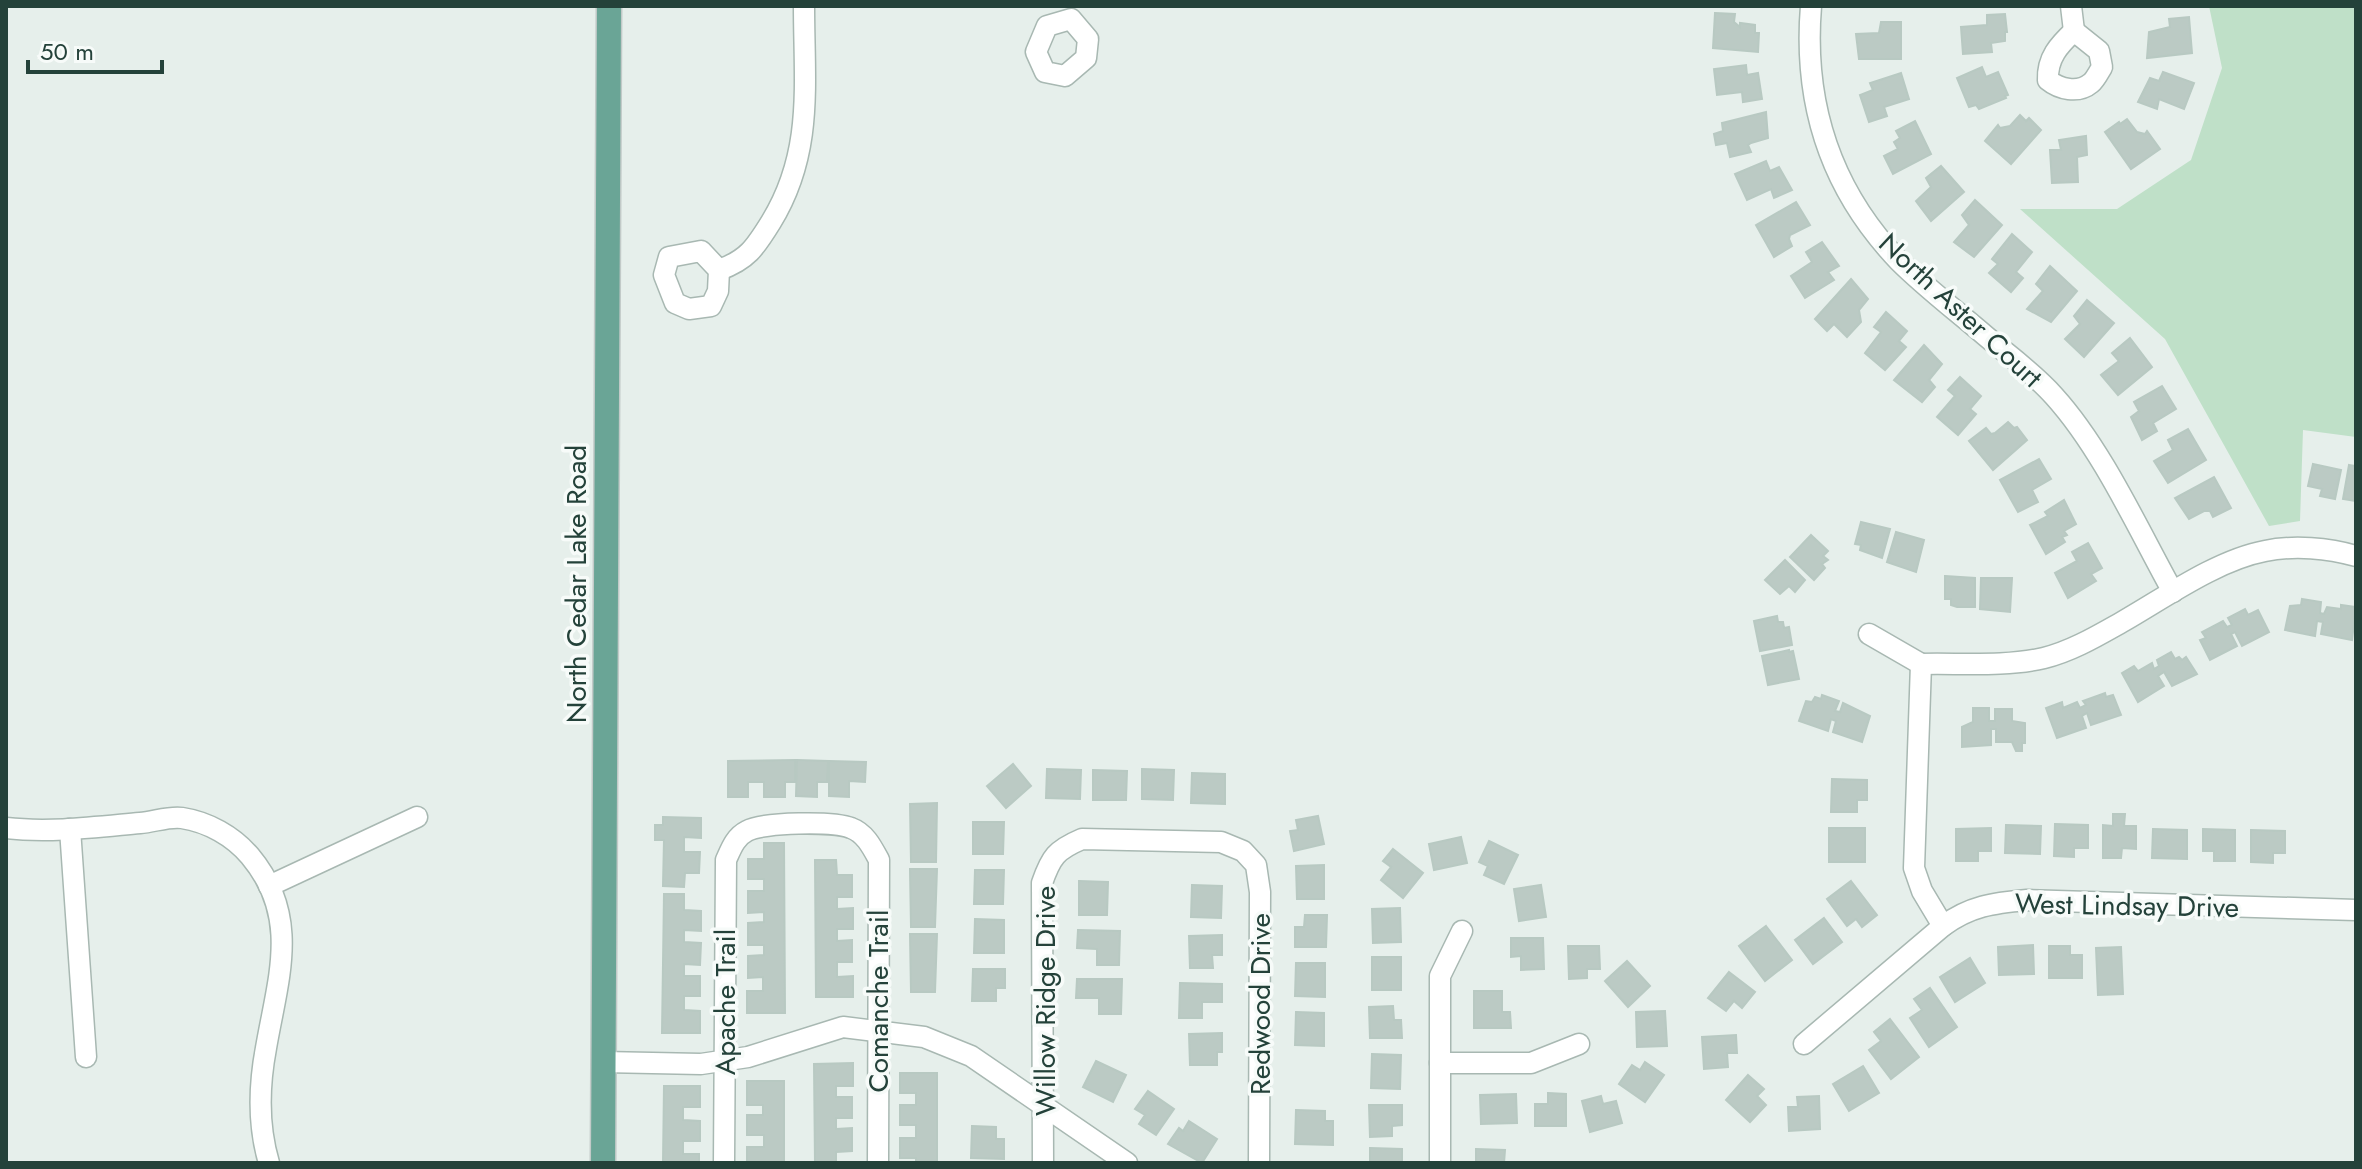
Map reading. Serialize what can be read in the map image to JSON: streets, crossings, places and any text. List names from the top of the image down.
{
  "streets": {
    "main road": ["North Cedar Lake Road"],
    "street": [
      "North Aster Court",
      "West Lindsay Drive",
      "Comanche Trail",
      "Willow Ridge Drive",
      "Apache Trail",
      "Redwood Drive"
    ]
  },
  "crossings": [
    ["Comanche Trail", "Apache Trail"],
    ["Willow Ridge Drive", "Redwood Drive"]
  ],
  "scale_bar": "50 m"
}
